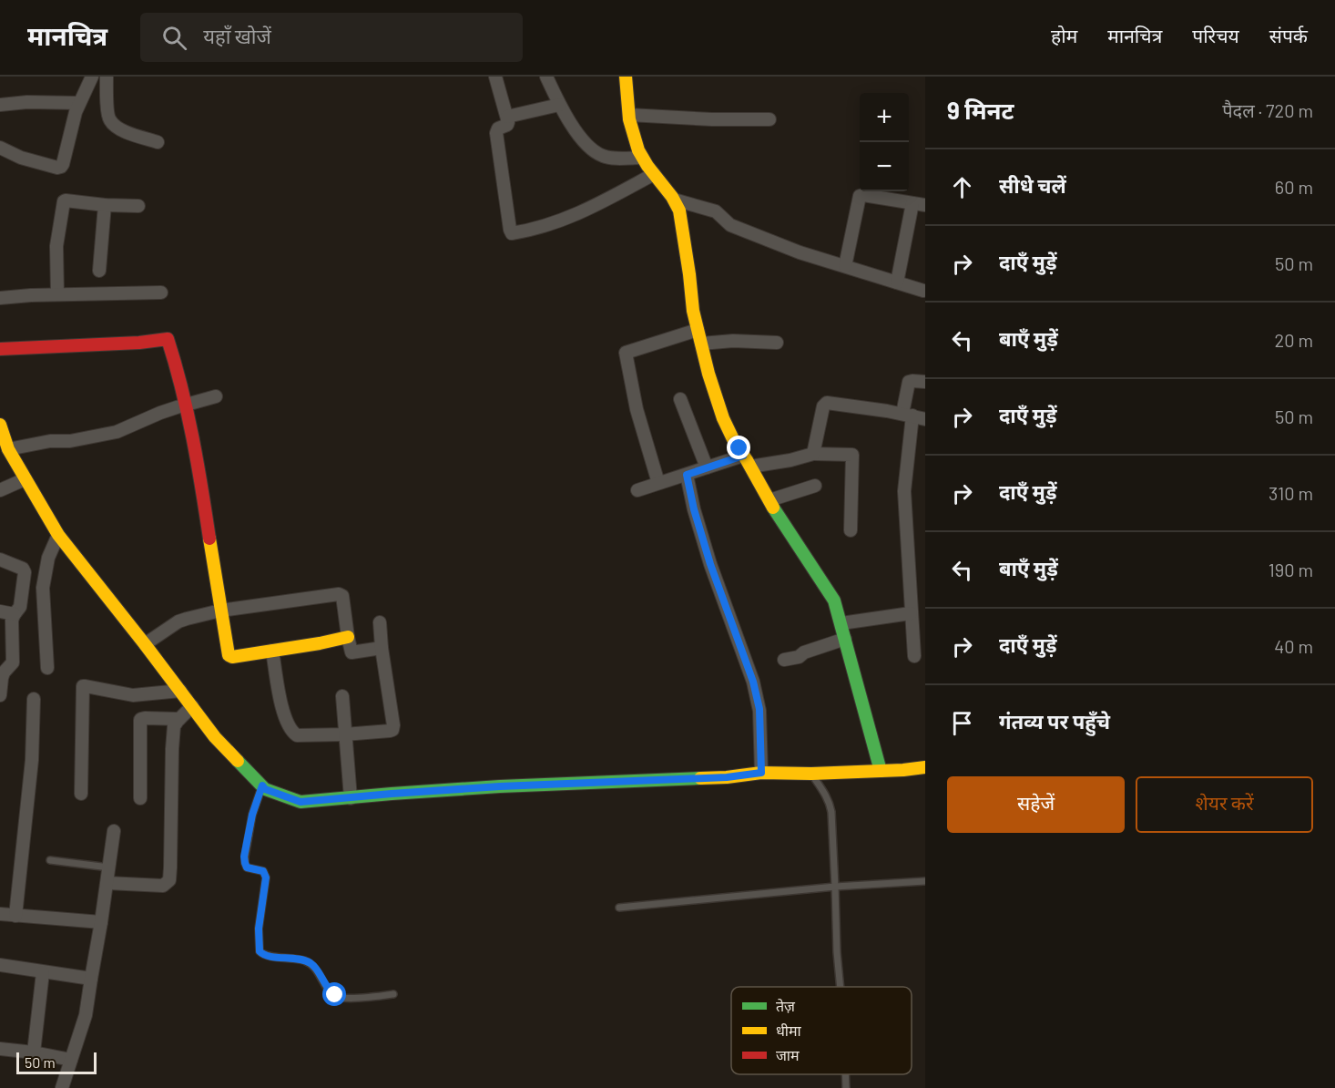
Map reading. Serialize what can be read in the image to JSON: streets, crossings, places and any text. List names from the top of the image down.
{
  "legend": ["तेज़", "धीमा", "जाम"],
  "scale_bar": "50 m",
  "page": {
    "header": "मानचित्र",
    "search": "यहाँ खोजें",
    "nav": [
      "होम",
      "मानचित्र",
      "परिचय",
      "संपर्क"
    ],
    "heading": ["9 मिनट", "पैदल · 720 m"],
    "map_buttons": ["+", "−"],
    "list": [
      ["सीधे चलें", "60 m"],
      ["दाएँ मुड़ें", "50 m"],
      ["बाएँ मुड़ें", "20 m"],
      ["दाएँ मुड़ें", "50 m"],
      ["दाएँ मुड़ें", "310 m"],
      ["बाएँ मुड़ें", "190 m"],
      ["दाएँ मुड़ें", "40 m"],
      "गंतव्य पर पहुँचे"
    ],
    "buttons": ["सहेजें", "शेयर करें"],
    "scale": "50 m"
  }
}
